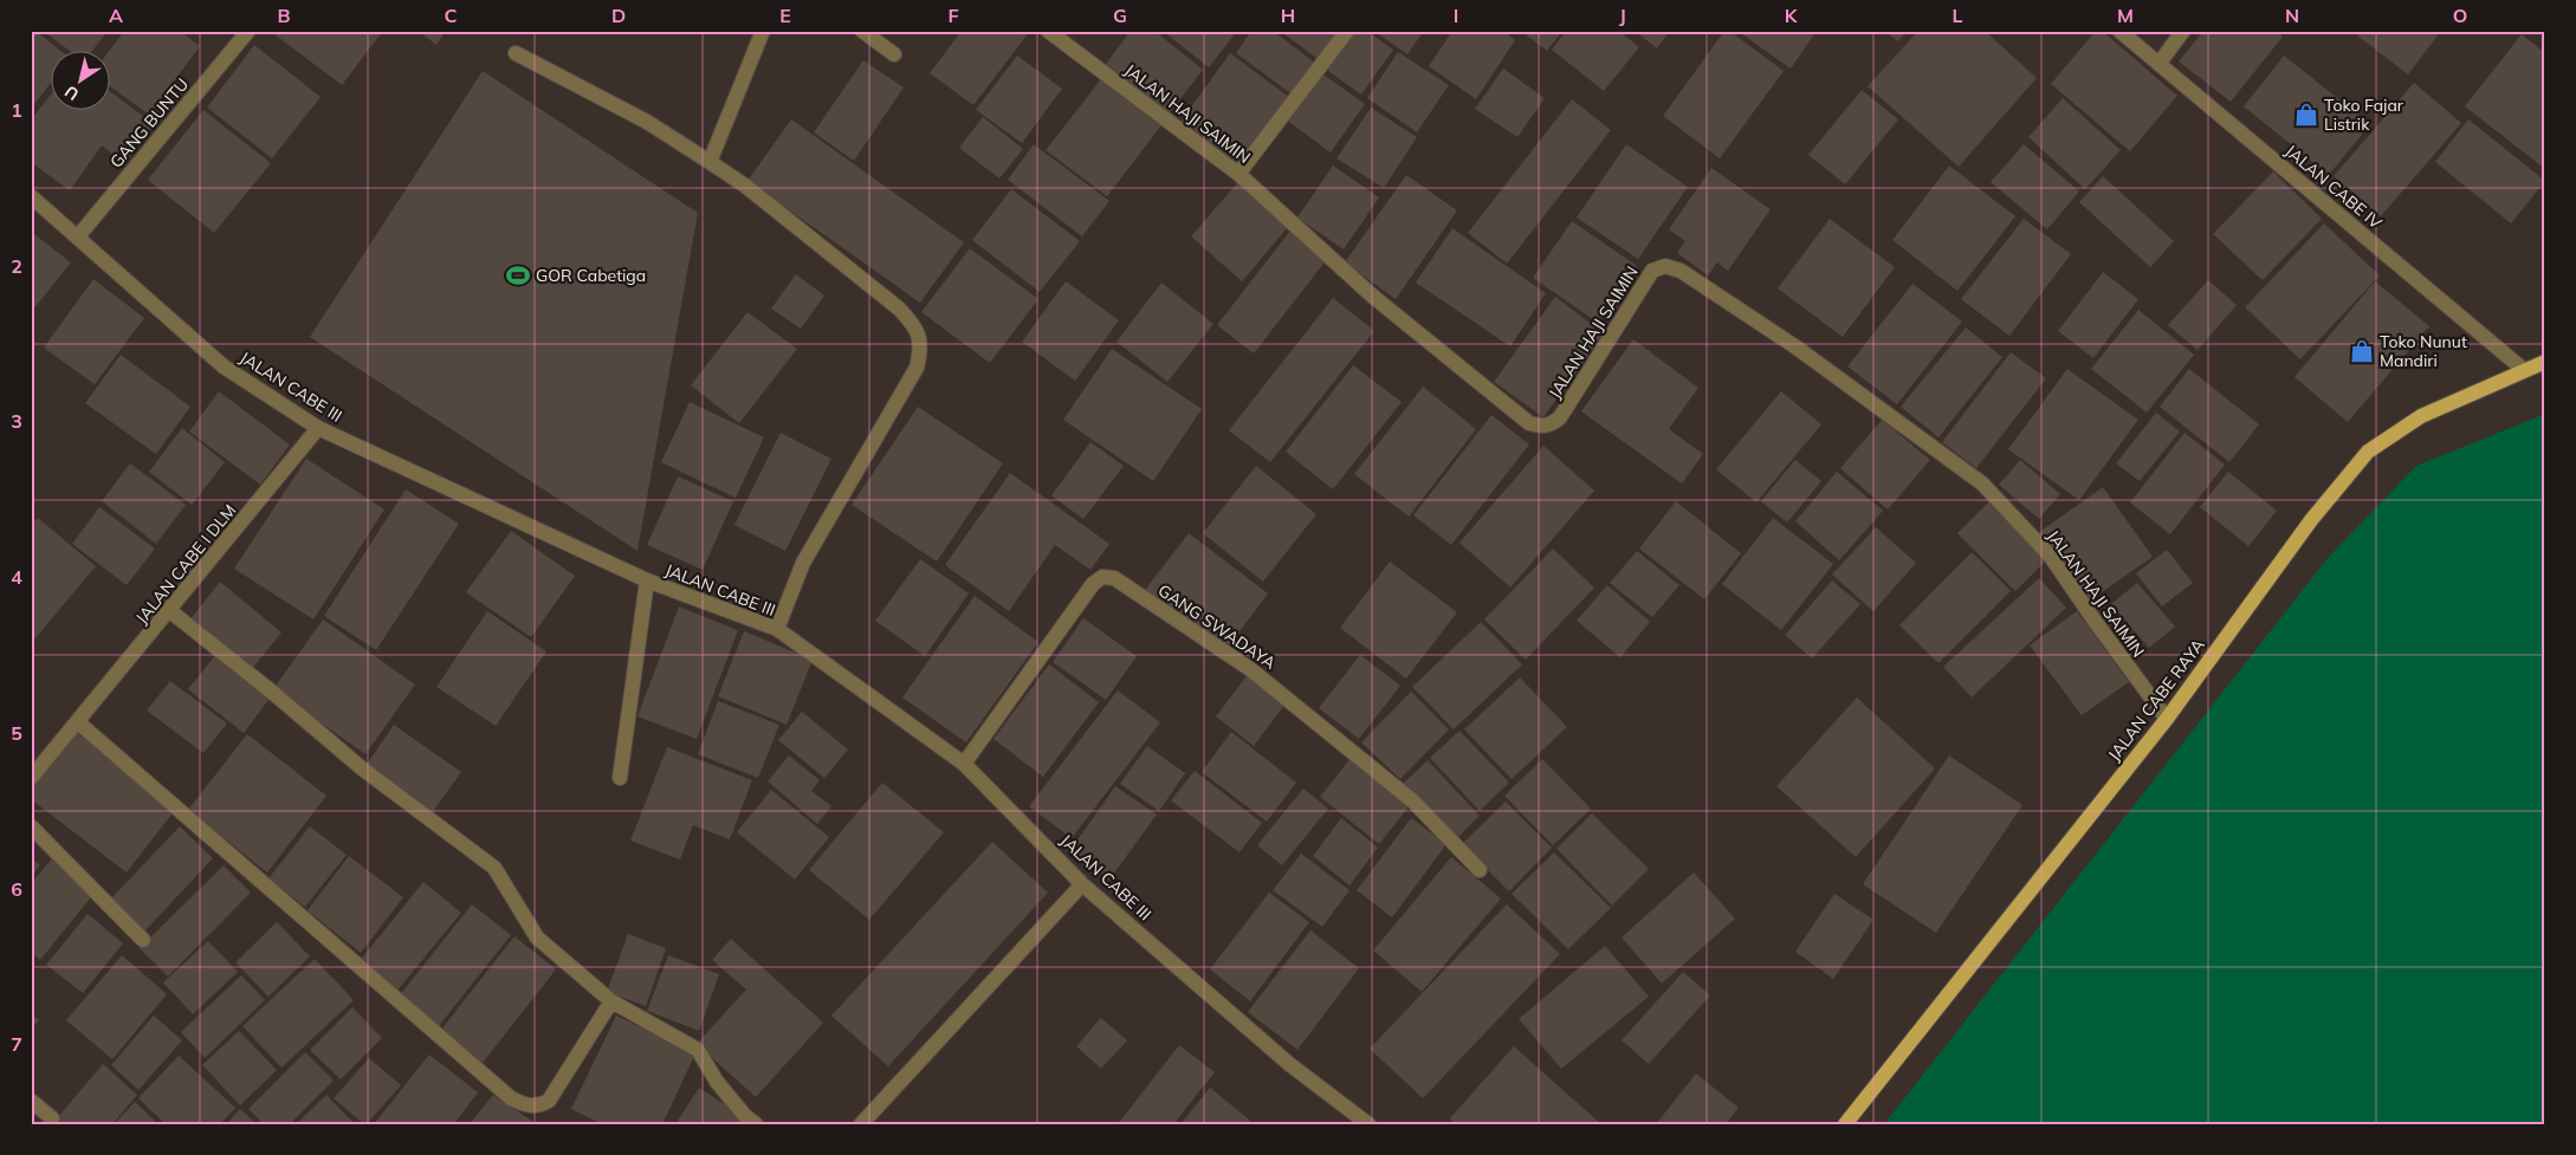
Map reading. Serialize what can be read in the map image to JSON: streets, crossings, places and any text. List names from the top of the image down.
{
  "streets": {
    "main road": ["JALAN CABE RAYA"],
    "street": [
      "JALAN HAJI SAIMIN",
      "GANG BUNTU",
      "JALAN CABE IV",
      "JALAN CABE III",
      "JALAN CABE I DLM",
      "GANG SWADAYA"
    ]
  },
  "crossings": [
    ["JALAN HAJI SAIMIN", "JALAN CABE RAYA"],
    ["GANG BUNTU", "JALAN CABE III"],
    ["JALAN CABE IV", "JALAN CABE RAYA"],
    ["JALAN CABE III", "JALAN CABE I DLM"],
    ["JALAN CABE III", "GANG SWADAYA"]
  ],
  "places": {
    "shop": ["Toko Fajar Listrik", "Toko Nunut Mandiri"],
    "sports": ["GOR Cabetiga"]
  },
  "north": "bottom left",
  "grid": {
    "columns": [
      "A",
      "B",
      "C",
      "D",
      "E",
      "F",
      "G",
      "H",
      "I",
      "J",
      "K",
      "L",
      "M",
      "N",
      "O"
    ],
    "rows": [
      "1",
      "2",
      "3",
      "4",
      "5",
      "6",
      "7"
    ]
  }
}
